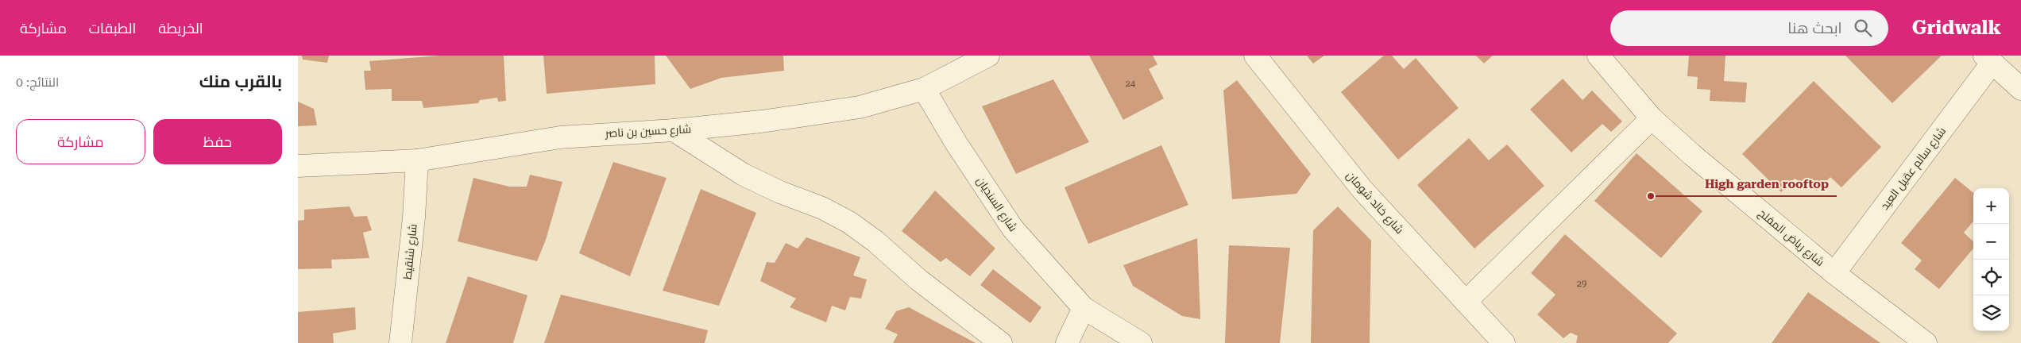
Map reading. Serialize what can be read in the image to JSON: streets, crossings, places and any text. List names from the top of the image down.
{
  "streets": {
    "street": [
      "شارع حسين بن ناصر",
      "شارع سالم عقيل العيد",
      "شارع خالد شومان",
      "شارع السنديان",
      "شارع رياض المفلح",
      "شارع شنقيط"
    ]
  },
  "crossings": [
    ["شارع حسين بن ناصر", "شارع السنديان"],
    ["شارع حسين بن ناصر", "شارع شنقيط"],
    ["شارع سالم عقيل العيد", "شارع رياض المفلح"]
  ],
  "places": ["High garden rooftop"],
  "house_numbers": ["24", "29"],
  "page": {
    "header": "Gridwalk",
    "search": "ابحث هنا",
    "nav": ["الخريطة", "الطبقات", "مشاركة"],
    "heading": ["بالقرب منك", "النتائج: 0"],
    "buttons": ["حفظ", "مشاركة"],
    "map_buttons": ["+", "−"]
  }
}
